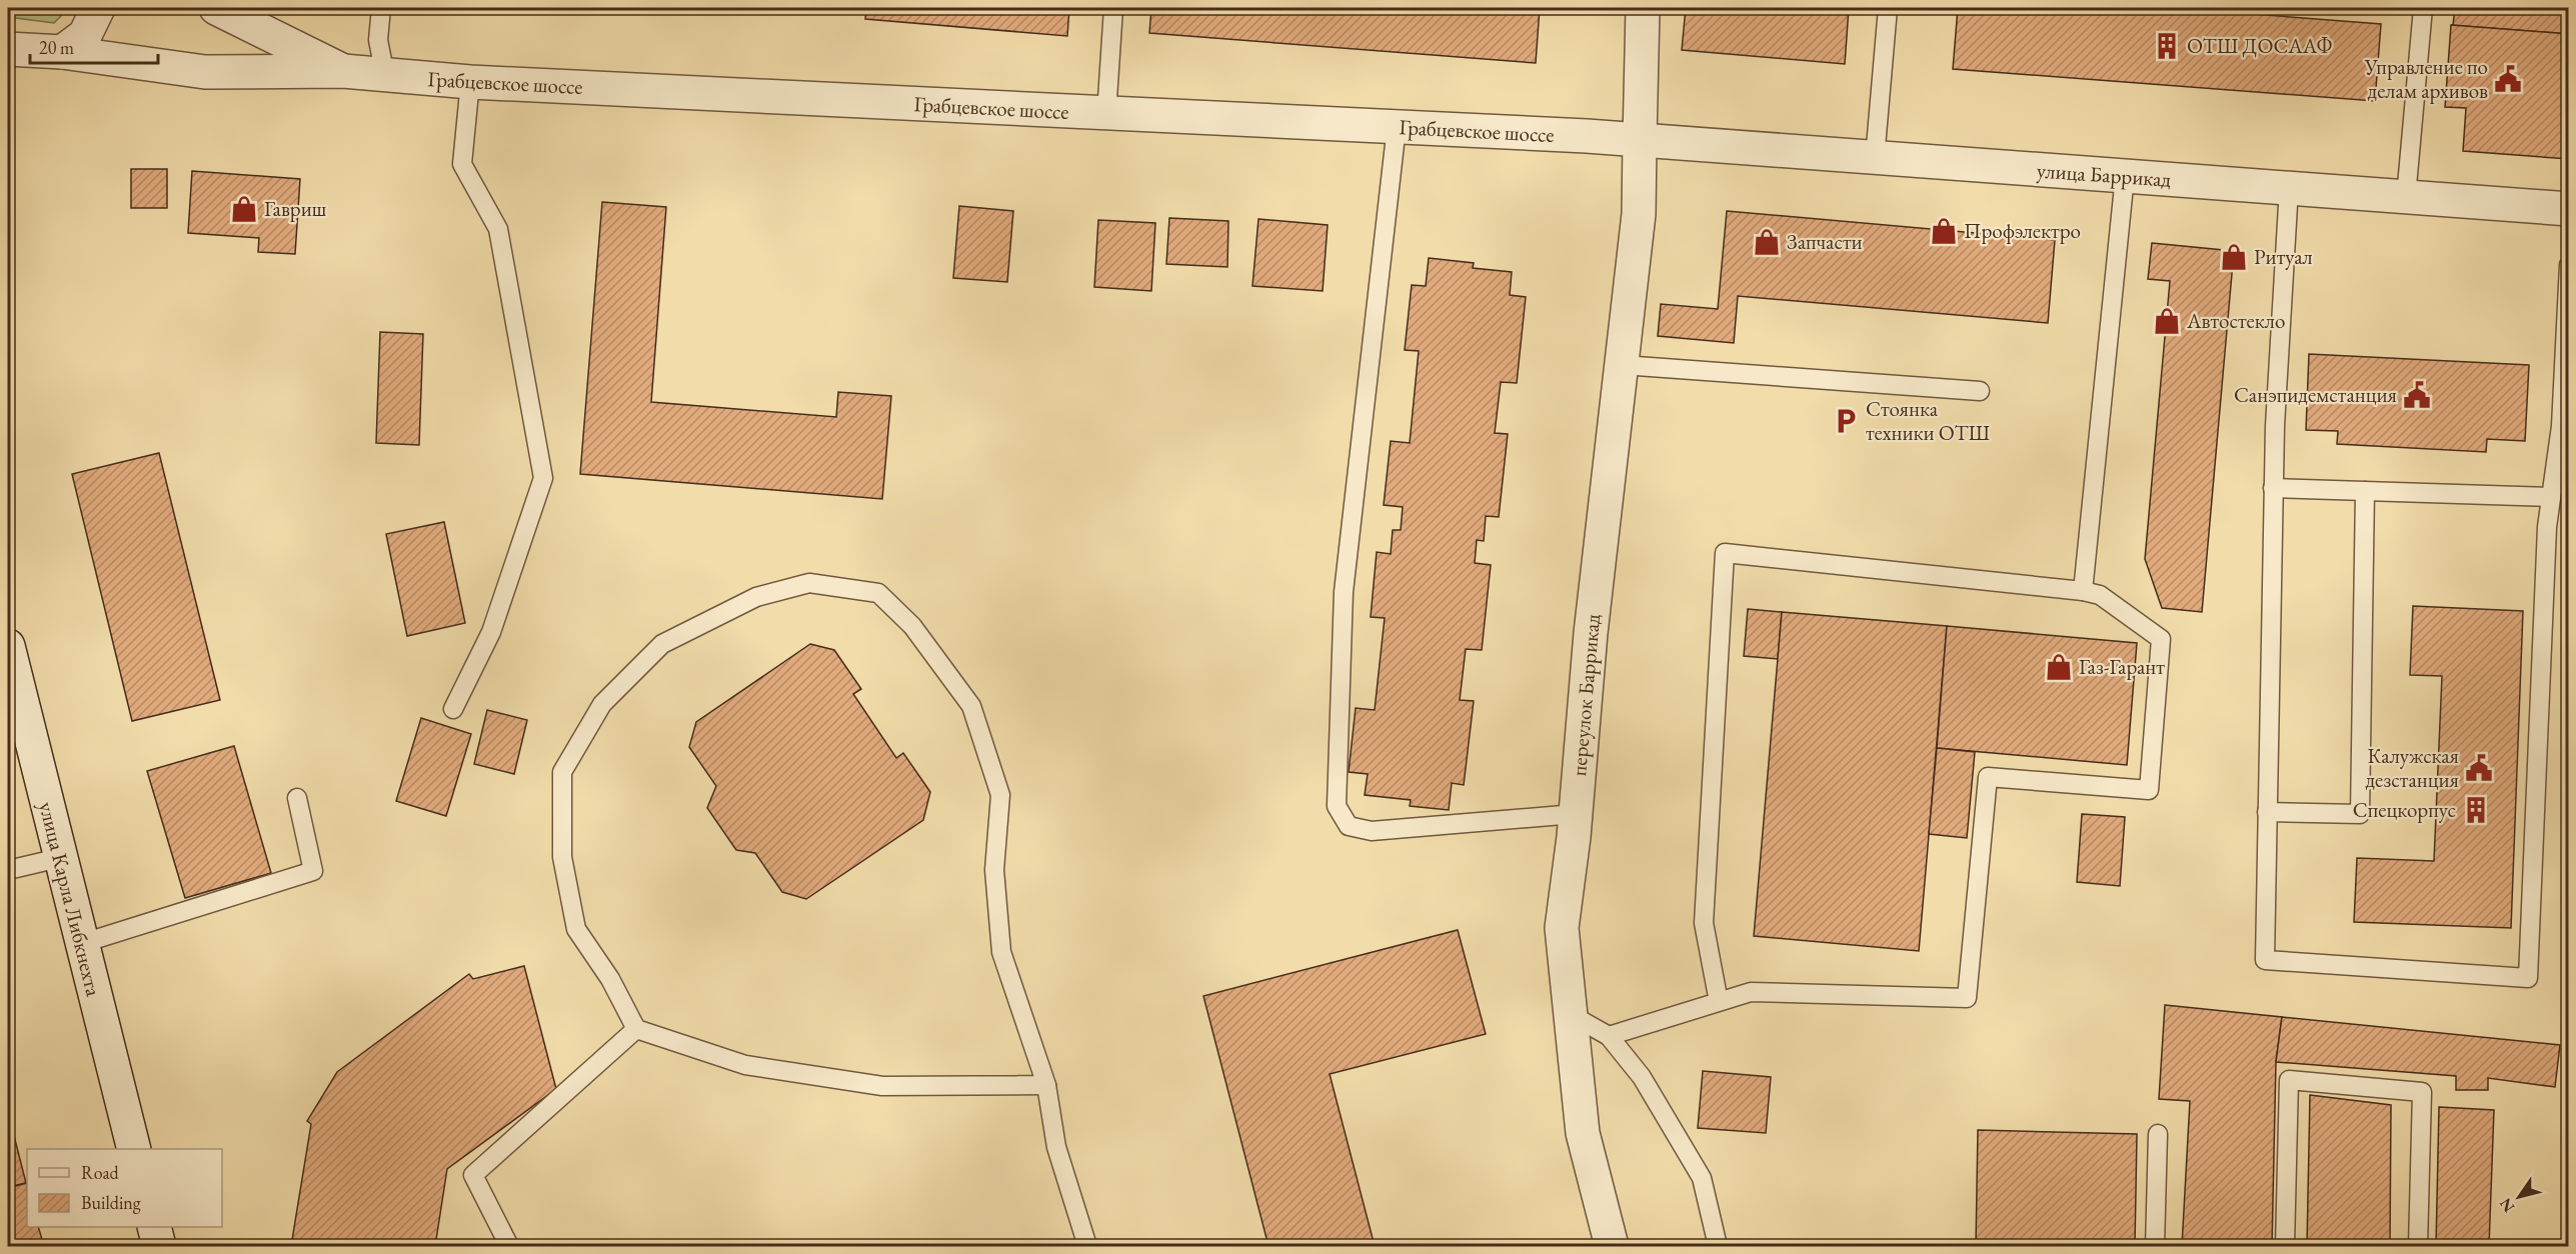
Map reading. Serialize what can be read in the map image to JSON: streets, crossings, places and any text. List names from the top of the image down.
{
  "streets": {
    "street": [
      "Грабцевское шоссе",
      "улица Баррикад",
      "переулок Баррикад",
      "улица Карла Либкнехта"
    ]
  },
  "crossings": [
    ["Грабцевское шоссе", "улица Баррикад"],
    ["Грабцевское шоссе", "переулок Баррикад"],
    ["улица Баррикад", "переулок Баррикад"]
  ],
  "places": {
    "building": ["ОТШ ДОСААФ", "Спецкорпус"],
    "public building": ["Управление по делам архивов", "Санэпидемстанция", "Калужская дезстанция"],
    "shop": [
      "Гавриш",
      "Профэлектро",
      "Запчасти",
      "Ритуал",
      "Автостекло",
      "Газ-Гарант"
    ],
    "parking": ["Стоянка техники ОТШ"]
  },
  "legend": ["Road", "Building"],
  "scale_bar": "20 m",
  "north": "bottom left"
}
